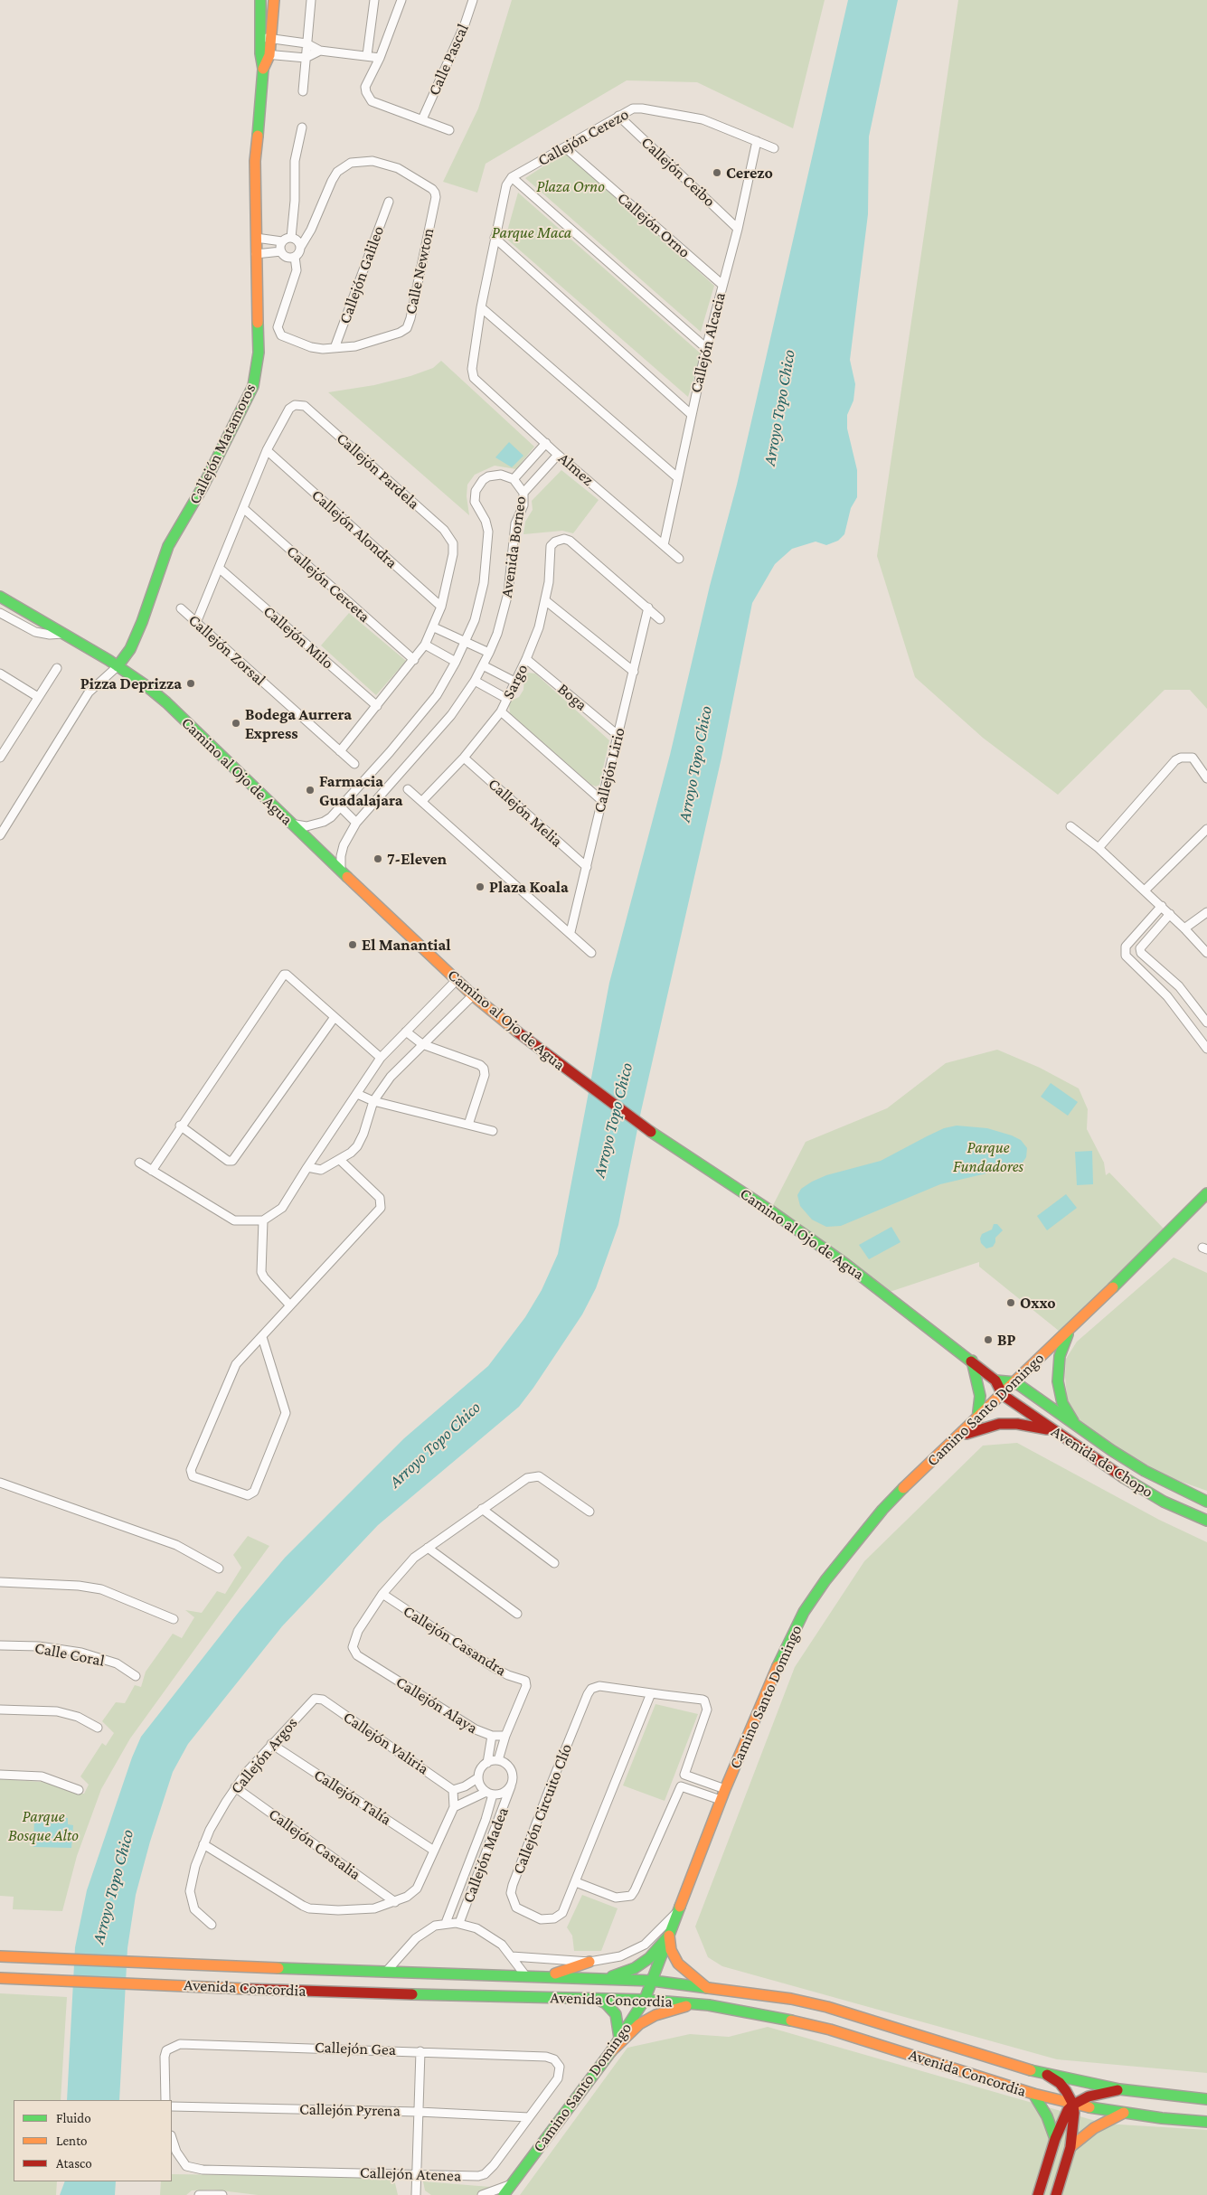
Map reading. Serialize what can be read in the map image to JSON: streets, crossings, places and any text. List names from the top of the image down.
{
  "streets": {
    "street": [
      "Calle Pascal",
      "Callejón Cerezo",
      "Callejón Ceibo",
      "Callejón Orno",
      "Calle Newton",
      "Callejón Galileo",
      "Callejón Alcacia",
      "Callejón Matamoros",
      "Almez",
      "Callejón Pardela",
      "Callejón Alondra",
      "Avenida Borneo",
      "Callejón Cerceta",
      "Callejón Milo",
      "Callejón Zorsal",
      "Sargo",
      "Boga",
      "Callejón Lirio",
      "Camino al Ojo de Agua",
      "Callejón Melia",
      "Camino Santo Domingo",
      "Avenida de Chopo",
      "Callejón Casandra",
      "Calle Coral",
      "Callejón Alaya",
      "Callejón Valiria",
      "Callejón Argos",
      "Callejón Talía",
      "Callejón Circuito Clío",
      "Callejón Castalia",
      "Callejón Madea",
      "Avenida Concordia",
      "Callejón Gea",
      "Callejón Pyrena",
      "Callejón Atenea"
    ]
  },
  "crossings": [
    ["Callejón Cerezo", "Callejón Ceibo"],
    ["Callejón Cerezo", "Callejón Orno"],
    ["Callejón Cerezo", "Callejón Alcacia"],
    ["Callejón Ceibo", "Callejón Alcacia"],
    ["Callejón Orno", "Callejón Alcacia"],
    ["Calle Newton", "Callejón Galileo"],
    ["Callejón Alcacia", "Almez"],
    ["Callejón Matamoros", "Camino al Ojo de Agua"],
    ["Callejón Pardela", "Callejón Alondra"],
    ["Callejón Pardela", "Callejón Cerceta"],
    ["Callejón Pardela", "Callejón Milo"],
    ["Callejón Pardela", "Callejón Zorsal"],
    ["Avenida Borneo", "Camino al Ojo de Agua"],
    ["Sargo", "Boga"],
    ["Sargo", "Callejón Lirio"],
    ["Sargo", "Callejón Melia"],
    ["Boga", "Callejón Lirio"],
    ["Callejón Lirio", "Callejón Melia"],
    ["Camino al Ojo de Agua", "Camino Santo Domingo"],
    ["Camino al Ojo de Agua", "Avenida de Chopo"],
    ["Camino Santo Domingo", "Avenida de Chopo"],
    ["Camino Santo Domingo", "Callejón Circuito Clío"],
    ["Camino Santo Domingo", "Avenida Concordia"],
    ["Callejón Casandra", "Callejón Alaya"],
    ["Callejón Valiria", "Callejón Argos"],
    ["Callejón Argos", "Callejón Talía"],
    ["Callejón Argos", "Callejón Castalia"],
    ["Callejón Gea", "Callejón Atenea"],
    ["Callejón Pyrena", "Callejón Atenea"]
  ],
  "water": ["Arroyo Topo Chico"],
  "parks": [
    "Plaza Orno",
    "Parque Maca",
    "Parque Fundadores",
    "Parque Bosque Alto"
  ],
  "places": [
    "Cerezo",
    "Pizza Deprizza",
    "Bodega Aurrera Express",
    "Farmacia Guadalajara",
    "7-Eleven",
    "Plaza Koala",
    "El Manantial",
    "Oxxo",
    "BP"
  ],
  "legend": ["Fluido", "Lento", "Atasco"]
}
